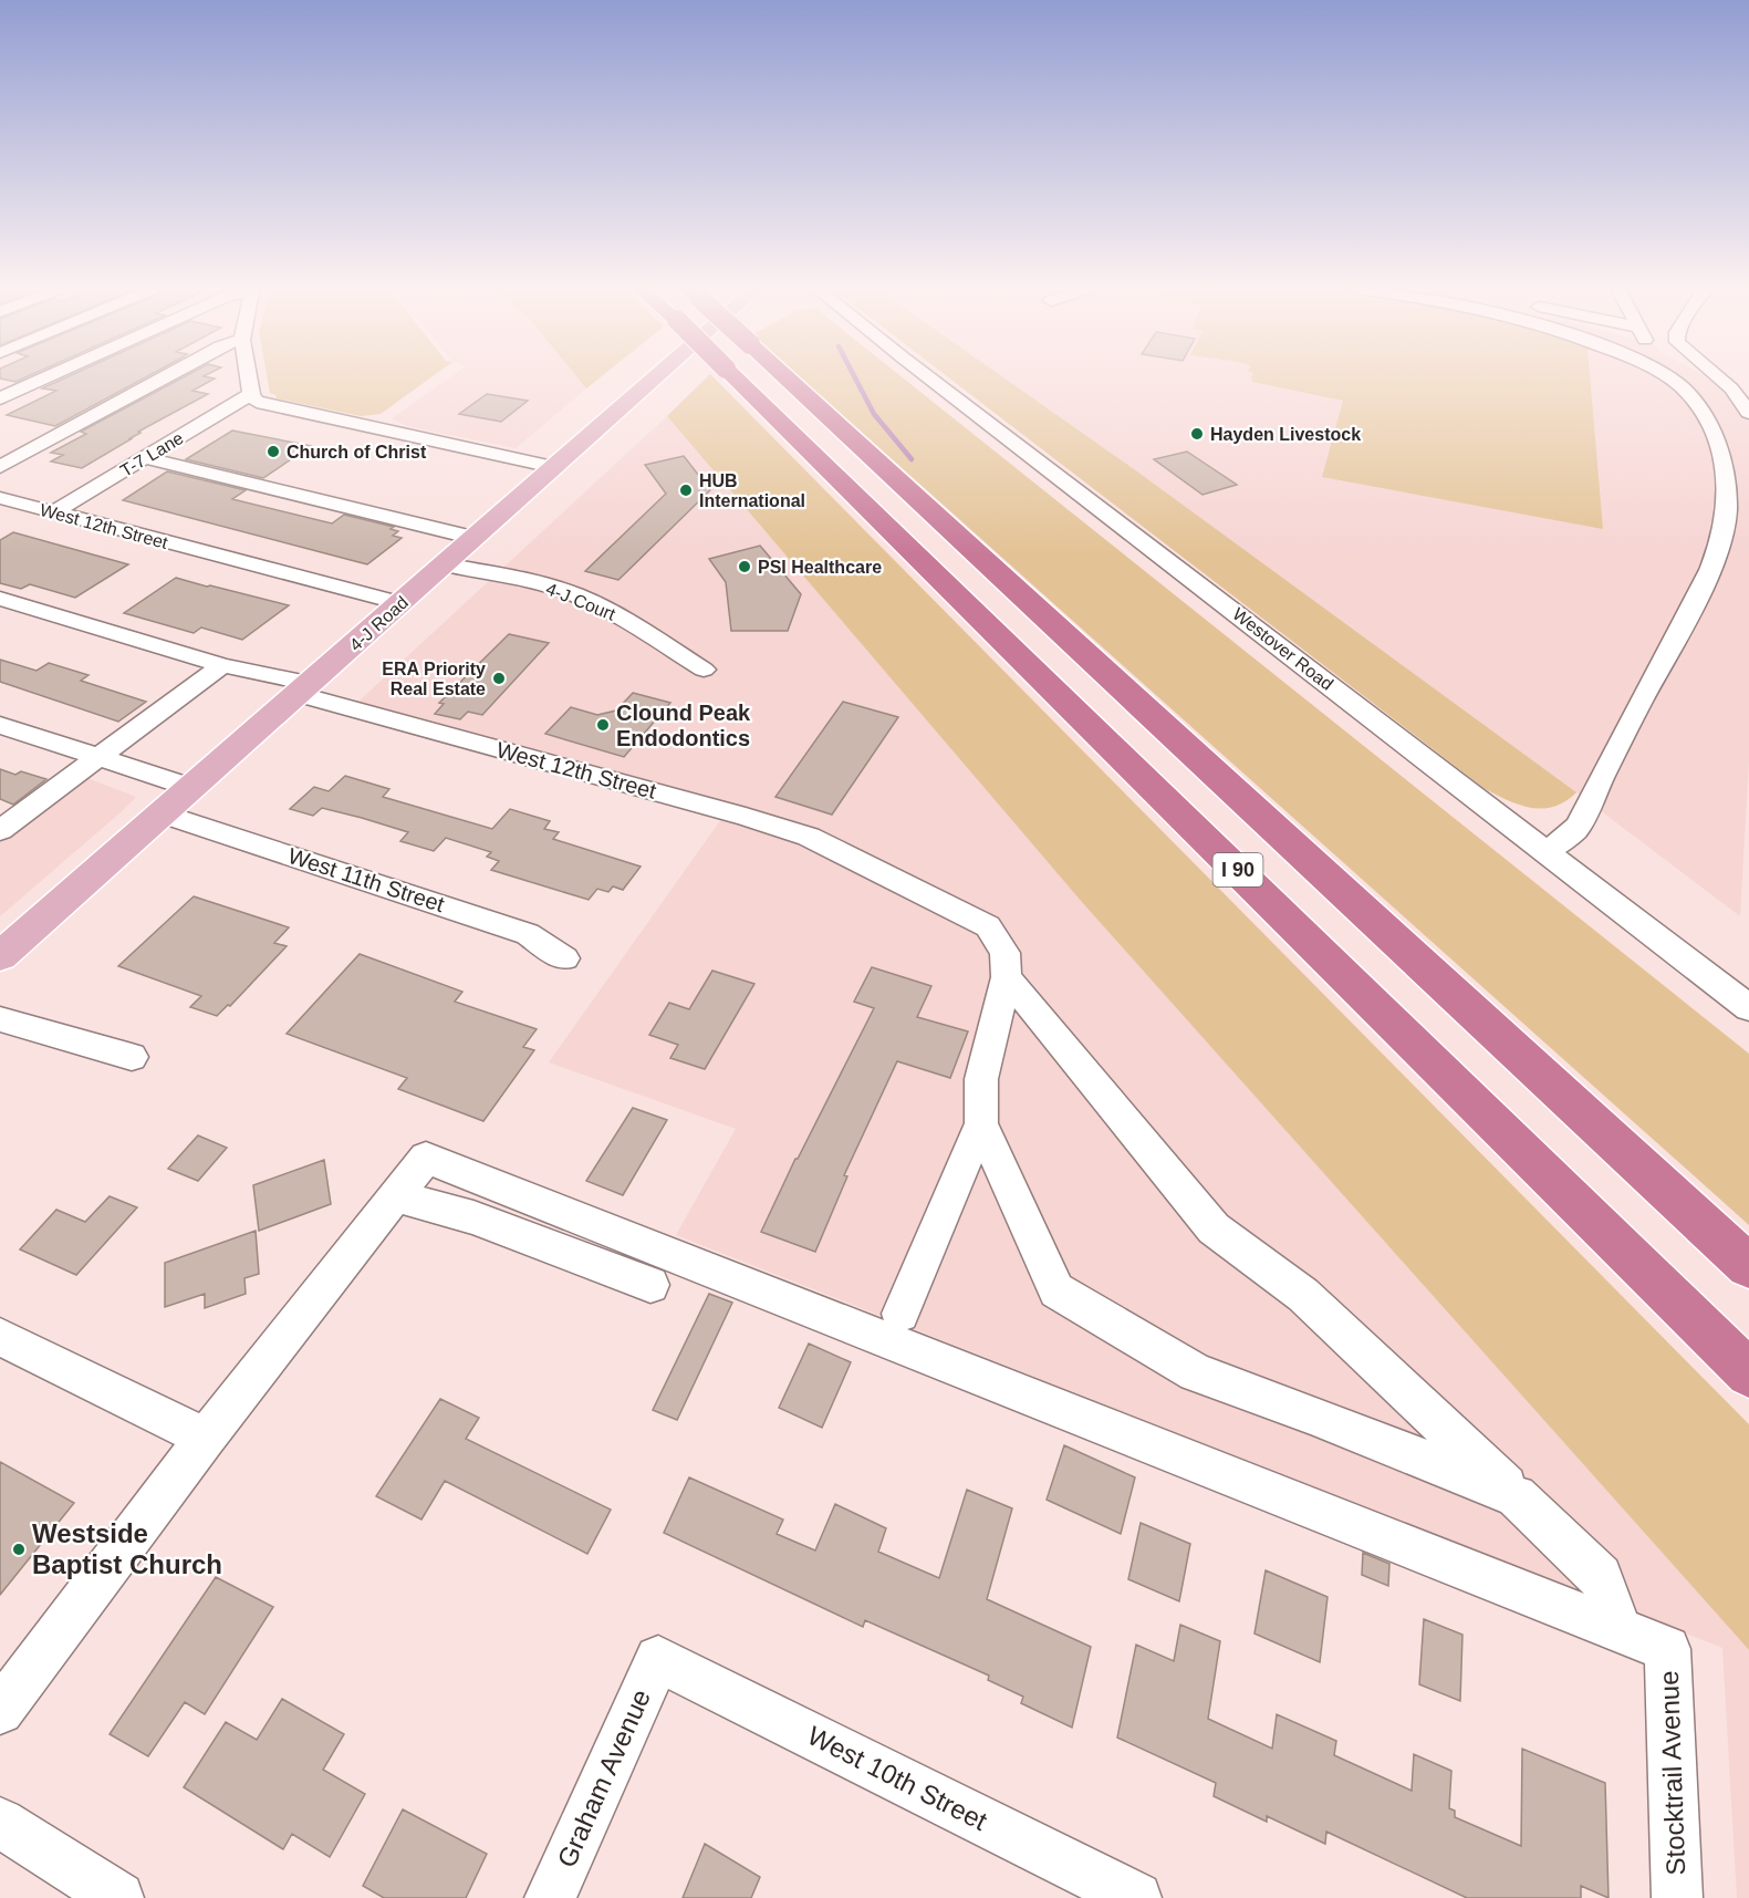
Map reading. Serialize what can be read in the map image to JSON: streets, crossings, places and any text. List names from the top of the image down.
{
  "streets": {
    "highway": ["I 90"],
    "main road": ["4-J Road"],
    "street": [
      "T-7 Lane",
      "West 12th Street",
      "4-J Court",
      "Westover Road",
      "West 11th Street",
      "Stocktrail Avenue",
      "Graham Avenue",
      "West 10th Street"
    ]
  },
  "crossings": [
    ["T-7 Lane", "West 12th Street"],
    ["West 12th Street", "4-J Road"],
    ["4-J Court", "4-J Road"],
    ["4-J Road", "West 11th Street"],
    ["Graham Avenue", "West 10th Street"]
  ],
  "places": [
    "Hayden Livestock",
    "Church of Christ",
    "HUB International",
    "PSI Healthcare",
    "ERA Priority Real Estate",
    "Clound Peak Endodontics",
    "Westside Baptist Church"
  ]
}
